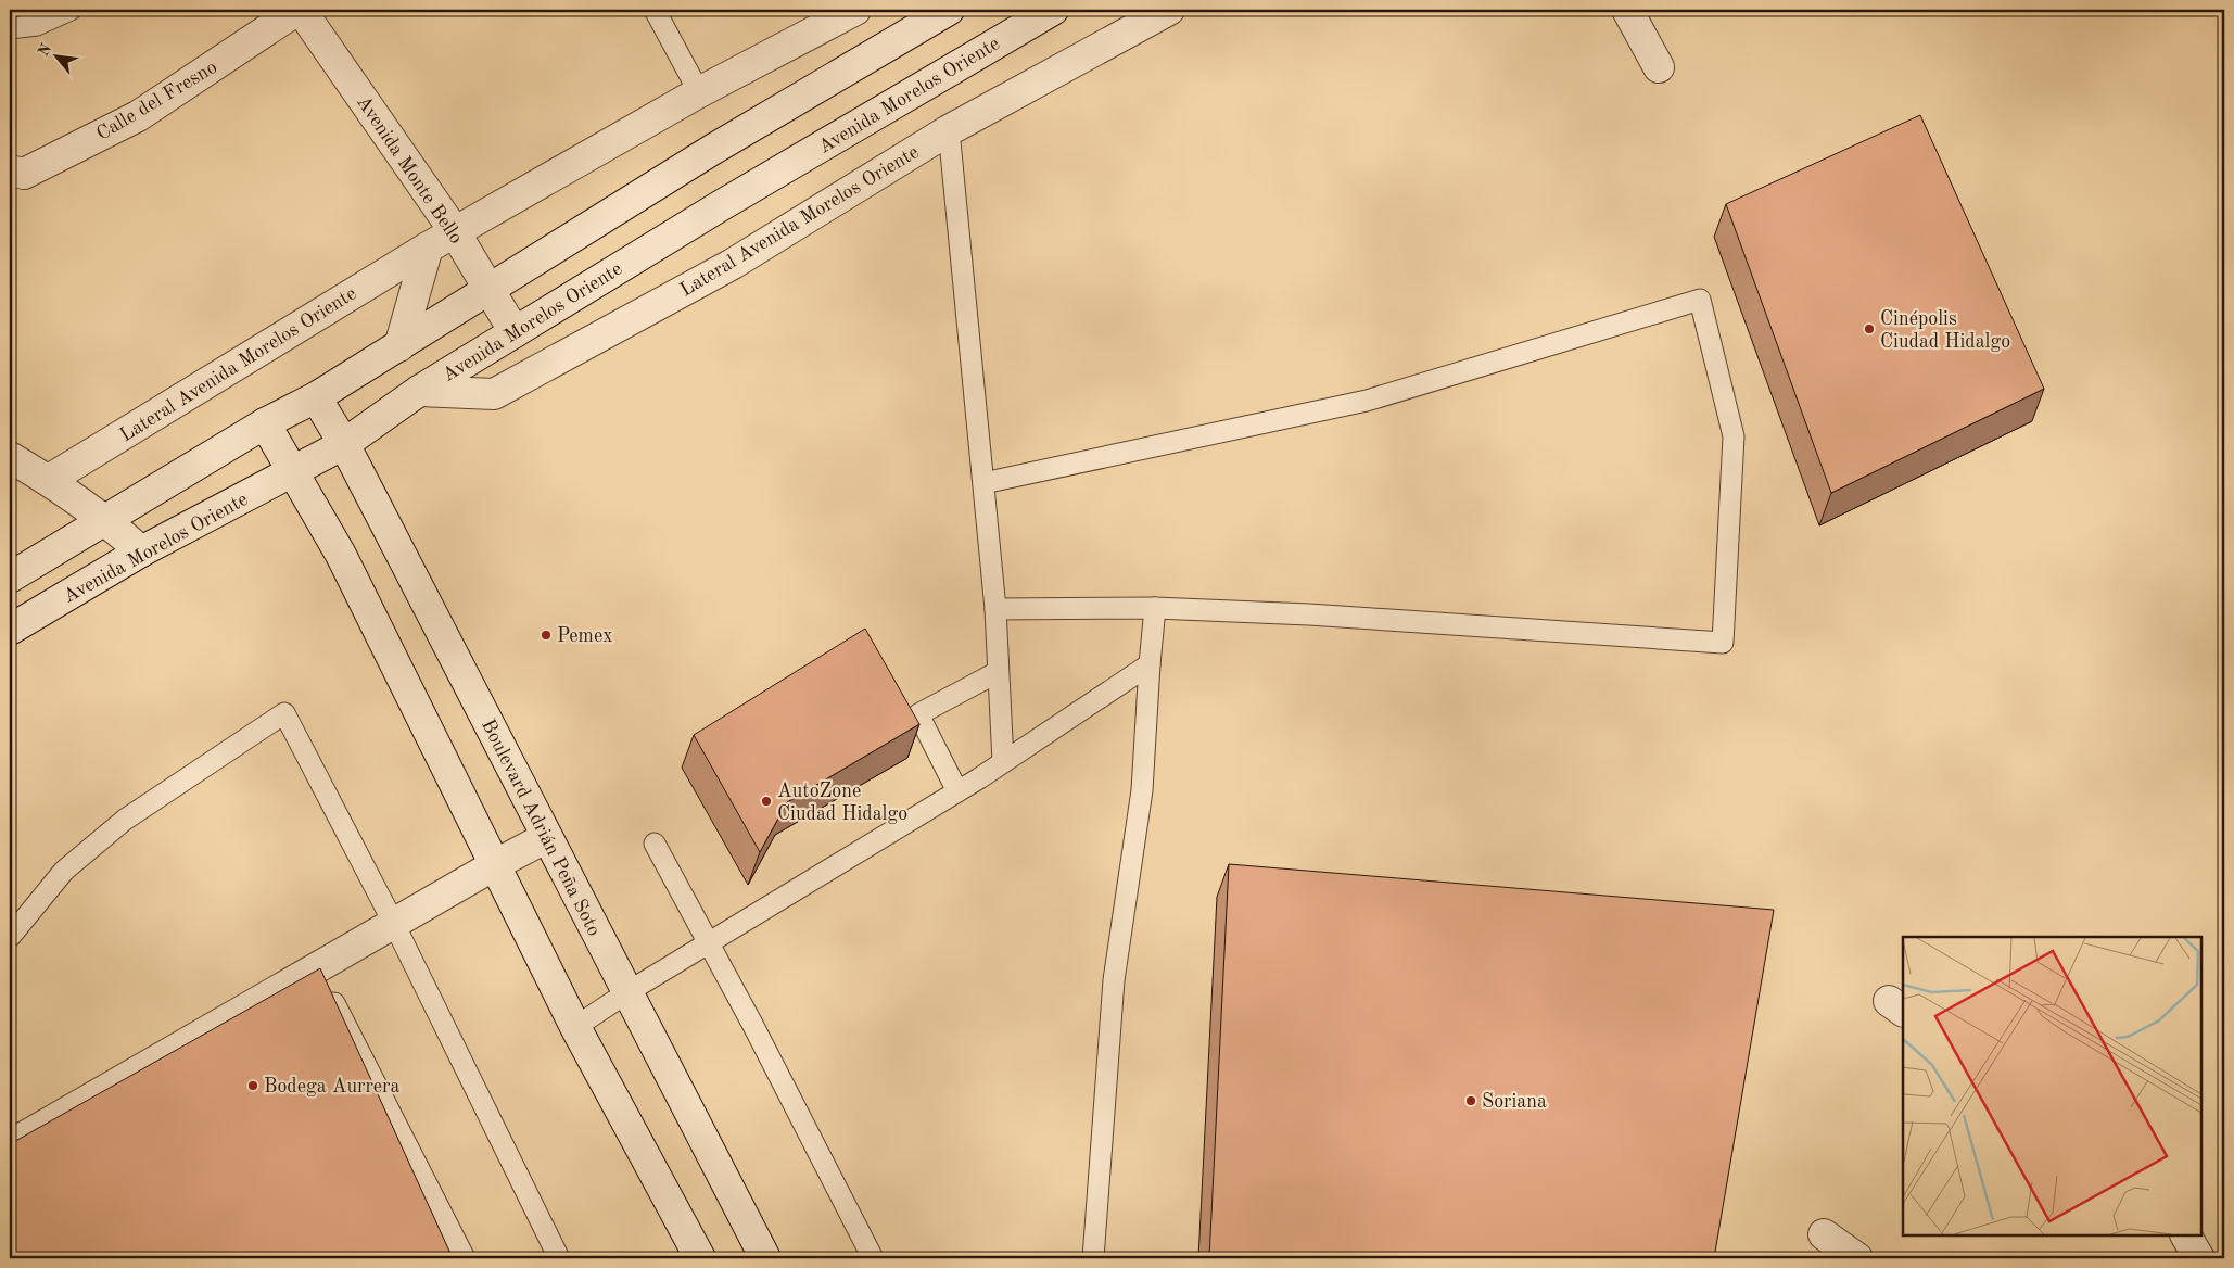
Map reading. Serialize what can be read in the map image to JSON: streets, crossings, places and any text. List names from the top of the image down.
{
  "streets": {
    "main road": [
      "Avenida Morelos Oriente",
      "Calle del Fresno",
      "Avenida Monte Bello",
      "Lateral Avenida Morelos Oriente",
      "Boulevard Adrián Peña Soto"
    ]
  },
  "crossings": [
    ["Avenida Morelos Oriente", "Avenida Monte Bello"],
    ["Avenida Morelos Oriente", "Lateral Avenida Morelos Oriente"],
    ["Avenida Morelos Oriente", "Boulevard Adrián Peña Soto"],
    ["Calle del Fresno", "Avenida Monte Bello"],
    ["Avenida Monte Bello", "Lateral Avenida Morelos Oriente"]
  ],
  "places": [
    "Cinépolis Ciudad Hidalgo",
    "Pemex",
    "AutoZone Ciudad Hidalgo",
    "Bodega Aurrera",
    "Soriana"
  ],
  "north": "top left"
}
